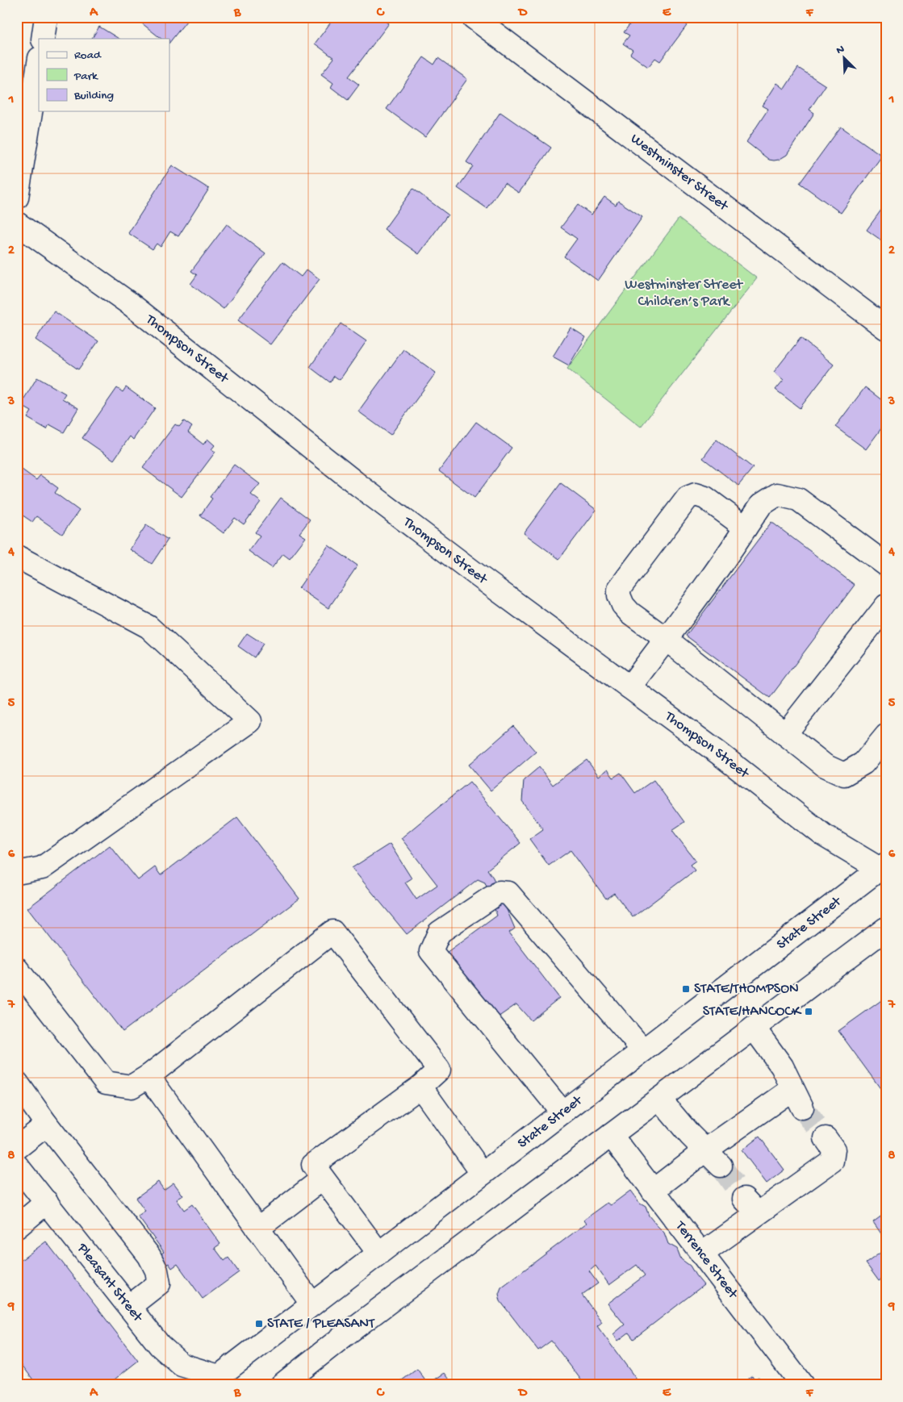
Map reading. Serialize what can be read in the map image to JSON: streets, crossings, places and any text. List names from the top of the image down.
{
  "streets": {
    "main road": [
      "Westminster Street",
      "Thompson Street",
      "State Street",
      "Terrence Street",
      "Pleasant Street"
    ]
  },
  "crossings": [
    ["Thompson Street", "State Street"],
    ["State Street", "Pleasant Street"]
  ],
  "parks": ["Westminster Street Children’s Park"],
  "places": {
    "transit": ["STATE/THOMPSON", "STATE/HANCOCK", "STATE / PLEASANT"]
  },
  "legend": ["Road", "Park", "Building"],
  "north": "top left",
  "grid": {
    "columns": [
      "A",
      "B",
      "C",
      "D",
      "E",
      "F"
    ],
    "rows": [
      "1",
      "2",
      "3",
      "4",
      "5",
      "6",
      "7",
      "8",
      "9"
    ]
  }
}
